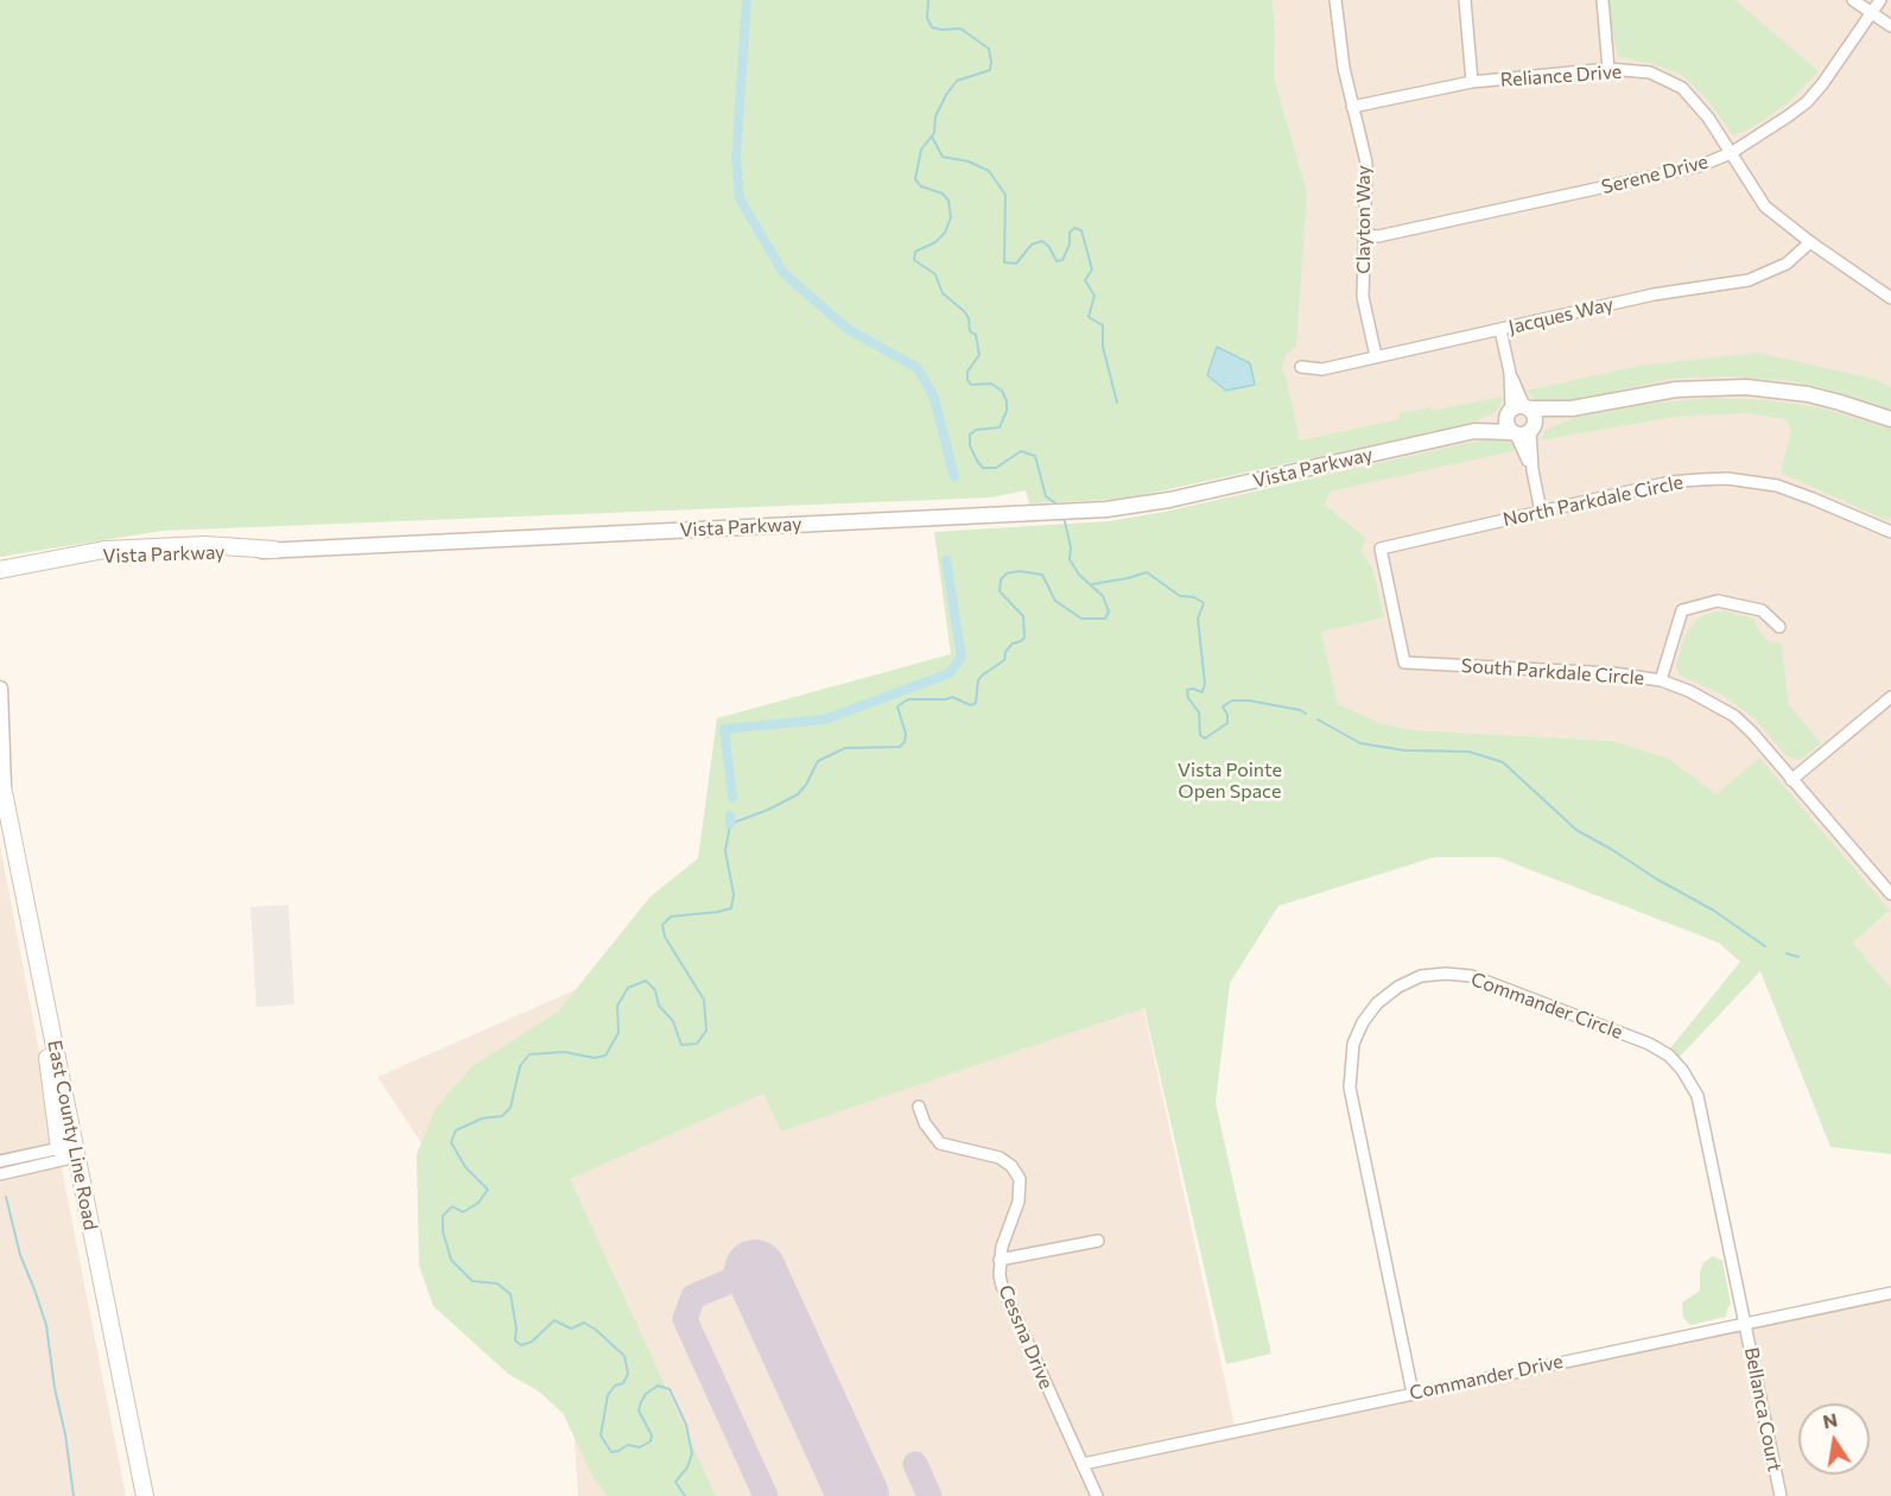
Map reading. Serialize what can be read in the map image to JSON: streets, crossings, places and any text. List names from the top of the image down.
{
  "streets": {
    "main road": ["East County Line Road"],
    "street": [
      "Reliance Drive",
      "Serene Drive",
      "Clayton Way",
      "Jacques Way",
      "Vista Parkway",
      "North Parkdale Circle",
      "South Parkdale Circle",
      "Commander Circle",
      "Cessna Drive",
      "Commander Drive",
      "Bellanca Court"
    ]
  },
  "crossings": [
    ["Reliance Drive", "Serene Drive"],
    ["Reliance Drive", "Clayton Way"],
    ["Reliance Drive", "Jacques Way"],
    ["Serene Drive", "Clayton Way"],
    ["Clayton Way", "Jacques Way"],
    ["North Parkdale Circle", "South Parkdale Circle"],
    ["Commander Circle", "Commander Drive"],
    ["Commander Circle", "Bellanca Court"],
    ["Cessna Drive", "Commander Drive"],
    ["Commander Drive", "Bellanca Court"]
  ],
  "parks": ["Vista Pointe Open Space"],
  "north": "top"
}
